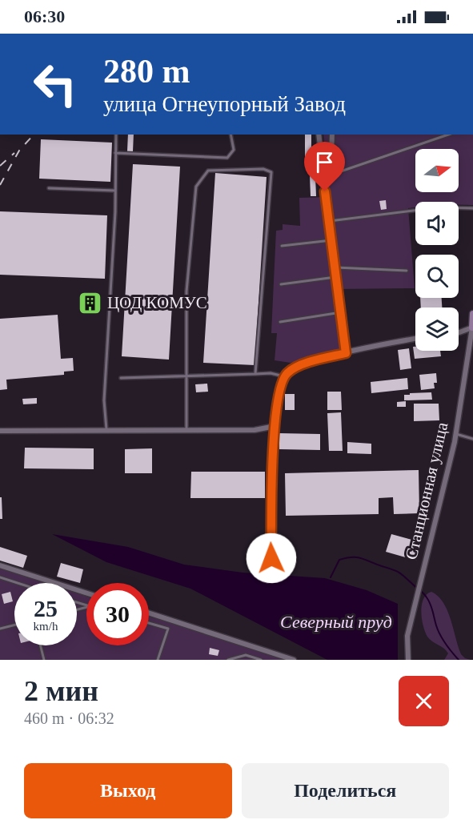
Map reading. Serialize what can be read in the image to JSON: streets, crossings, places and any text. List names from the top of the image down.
{
  "streets": {
    "street": ["Станционная улица"]
  },
  "water": ["Северный пруд"],
  "places": {
    "building": ["ЦОД КОМУС"]
  },
  "north": "right",
  "page": {
    "status": "06:30",
    "turn": ["280 m", "улица Огнеупорный Завод"],
    "speed": "25 km/h",
    "limit": "30",
    "heading": ["2 мин", "460 m · 06:32"],
    "buttons": ["Выход", "Поделиться"]
  }
}
